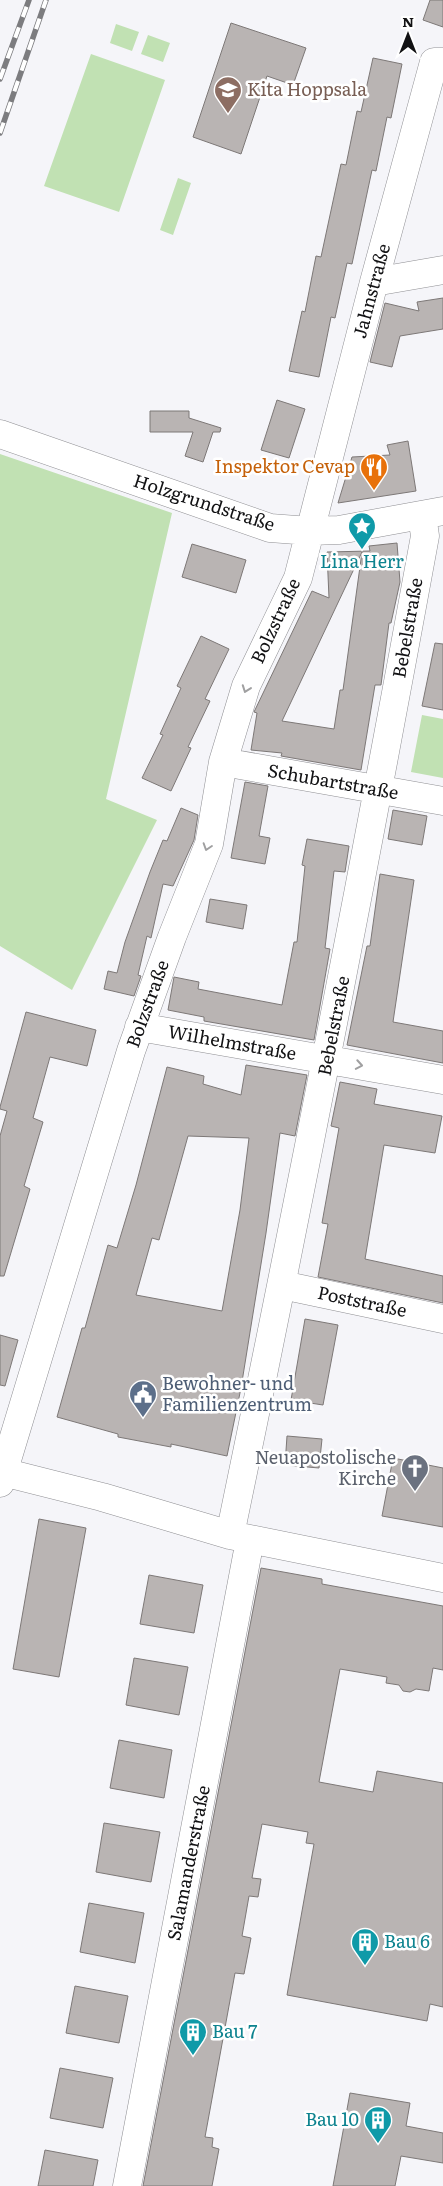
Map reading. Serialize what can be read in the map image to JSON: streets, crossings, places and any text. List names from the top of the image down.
{
  "streets": {
    "street": [
      "Jahnstraße",
      "Holzgrundstraße",
      "Bolzstraße",
      "Bebelstraße",
      "Schubartstraße",
      "Wilhelmstraße",
      "Poststraße",
      "Salamanderstraße"
    ]
  },
  "crossings": [
    ["Jahnstraße", "Holzgrundstraße"],
    ["Jahnstraße", "Bolzstraße"],
    ["Holzgrundstraße", "Bolzstraße"],
    ["Holzgrundstraße", "Bebelstraße"],
    ["Bolzstraße", "Schubartstraße"],
    ["Bolzstraße", "Wilhelmstraße"],
    ["Bebelstraße", "Schubartstraße"],
    ["Bebelstraße", "Wilhelmstraße"],
    ["Bebelstraße", "Poststraße"],
    ["Bebelstraße", "Salamanderstraße"]
  ],
  "one_way": ["Bolzstraße", "Wilhelmstraße"],
  "places": {
    "school or university": ["Kita Hoppsala"],
    "restaurant": ["Inspektor Cevap"],
    "place": ["Lina Herr"],
    "public building": ["Bewohner- und Familienzentrum"],
    "church": ["Neuapostolische Kirche"],
    "building": ["Bau 6", "Bau 7", "Bau 10"]
  },
  "north": "top"
}
